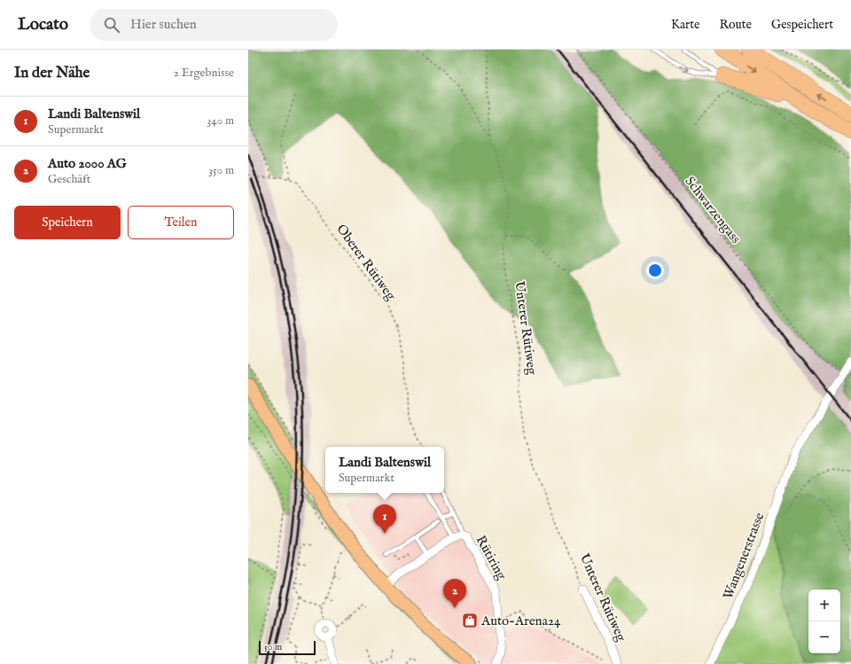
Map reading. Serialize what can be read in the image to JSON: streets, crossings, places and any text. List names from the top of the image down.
{
  "streets": {
    "street": ["Unterer Rütiweg", "Wangenerstrasse", "Rütiring"],
    "path": ["Schwarzengass", "Oberer Rütiweg"]
  },
  "crossings": [
    ["Schwarzengass", "Wangenerstrasse"]
  ],
  "places": {
    "shop": ["Auto-Arena24"]
  },
  "scale_bar": "50 m",
  "page": {
    "header": "Locato",
    "search": "Hier suchen",
    "nav": ["Karte", "Route", "Gespeichert"],
    "heading": ["In der Nähe", "2 Ergebnisse"],
    "list": [
      {
        "mark": "1",
        "name": "Landi Baltenswil",
        "note": "Supermarkt",
        "value": "340 m"
      },
      {
        "mark": "2",
        "name": "Auto 2000 AG",
        "note": "Geschäft",
        "value": "350 m"
      }
    ],
    "buttons": ["Speichern", "Teilen"],
    "popup": ["Landi Baltenswil", "Supermarkt"],
    "pins": ["1", "2"],
    "map_buttons": ["+", "−"],
    "scale": "50 m"
  }
}
